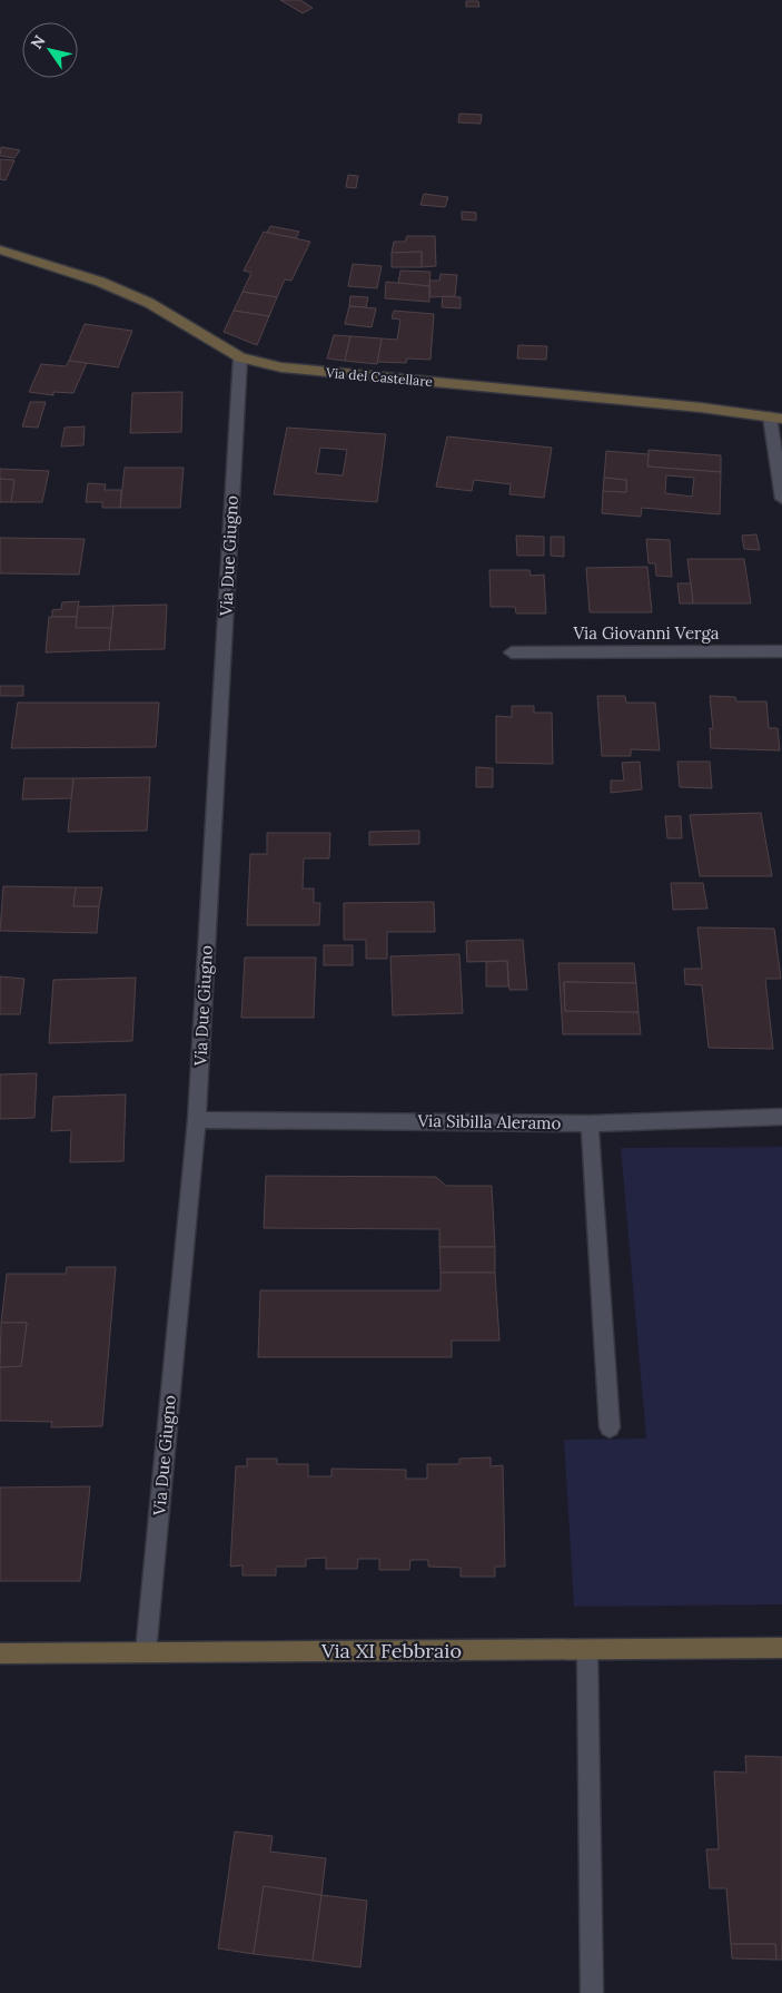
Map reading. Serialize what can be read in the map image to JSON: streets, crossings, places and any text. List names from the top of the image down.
{
  "streets": {
    "street": [
      "Via del Castellare",
      "Via Due Giugno",
      "Via Giovanni Verga",
      "Via Sibilla Aleramo",
      "Via XI Febbraio"
    ]
  },
  "crossings": [
    ["Via del Castellare", "Via Due Giugno"],
    ["Via Due Giugno", "Via Sibilla Aleramo"],
    ["Via Due Giugno", "Via XI Febbraio"]
  ],
  "north": "top left"
}
